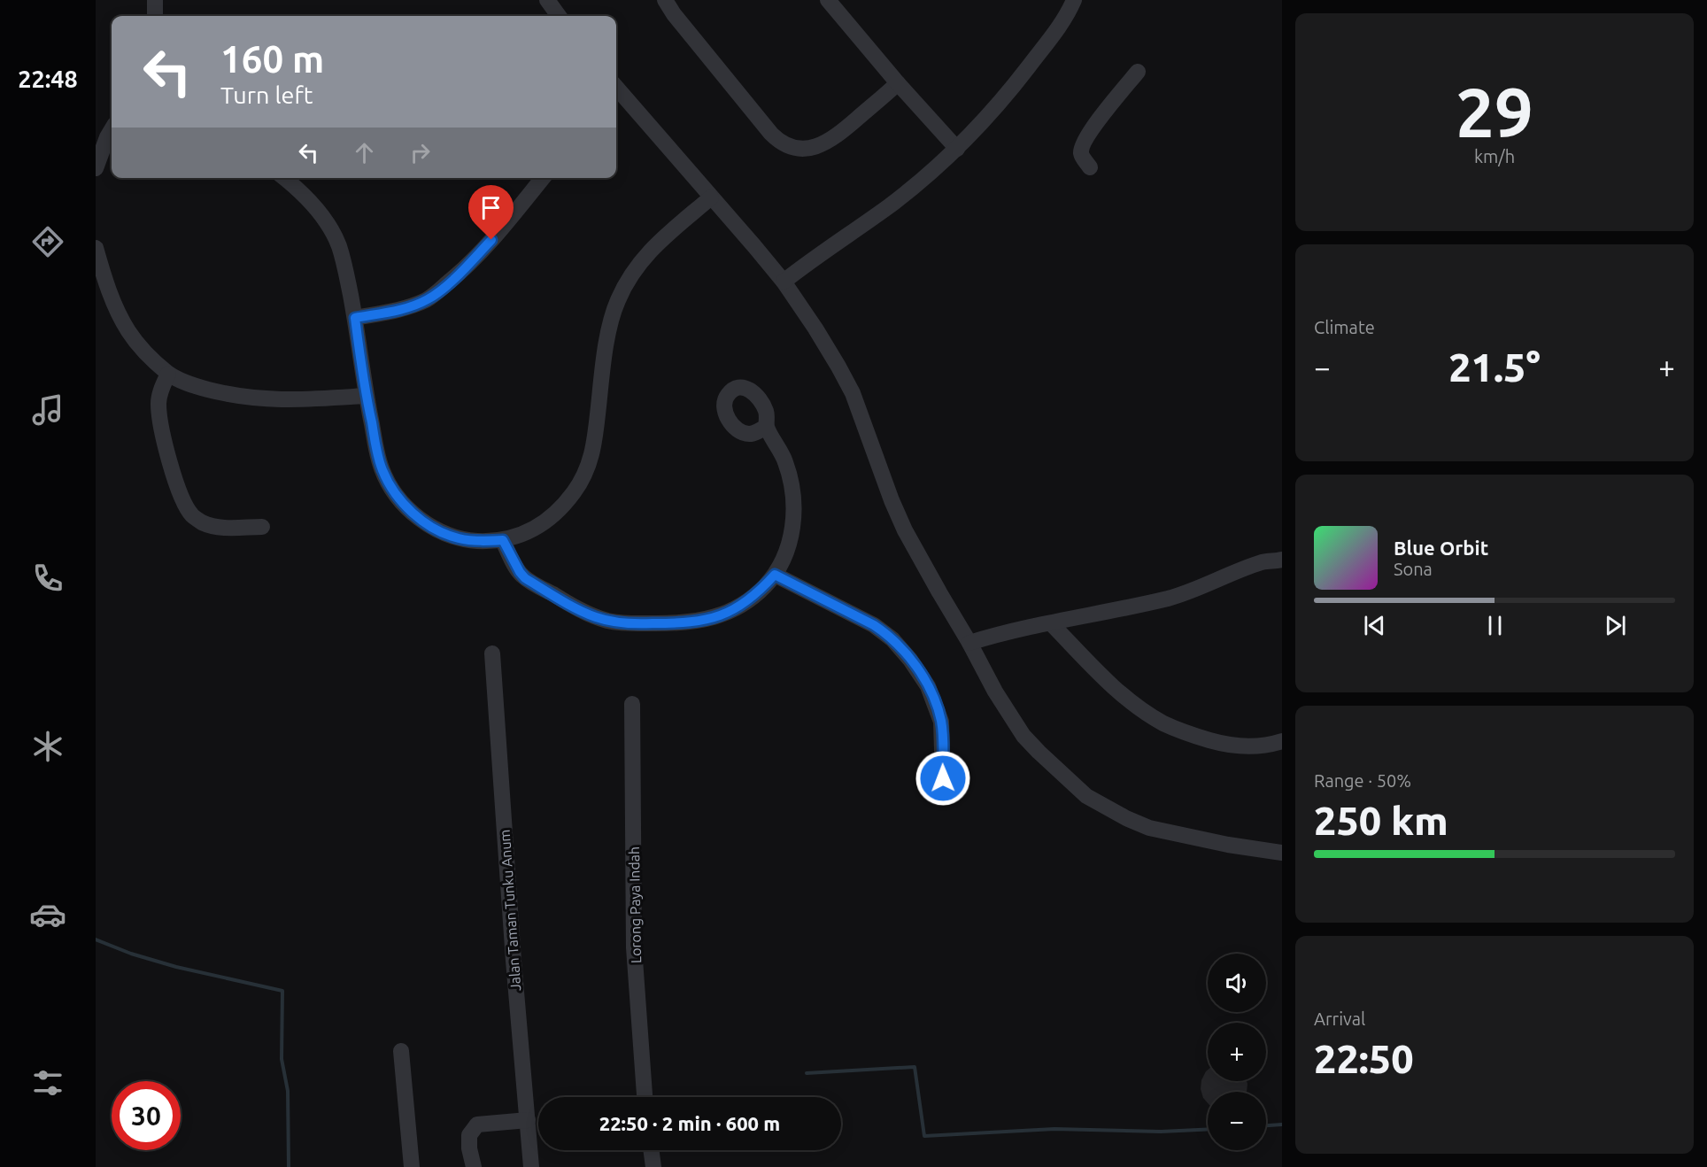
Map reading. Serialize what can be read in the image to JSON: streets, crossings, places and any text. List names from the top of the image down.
{
  "streets": {
    "street": ["Lorong Paya Indah", "Jalan Taman Tunku Anum"]
  },
  "page": {
    "tabs": "22:48",
    "tile": [
      ["29", "km/h"],
      "Climate",
      ["Range · 50%", "250 km"],
      ["Arrival", "22:50"]
    ],
    "turn": ["160 m", "Turn left"],
    "heat": ["−", "21.5°", "+"],
    "song": ["Blue Orbit", "Sona"],
    "map_buttons": ["+", "−"],
    "limit": "30",
    "trip": "22:50 · 2 min · 600 m"
  }
}
